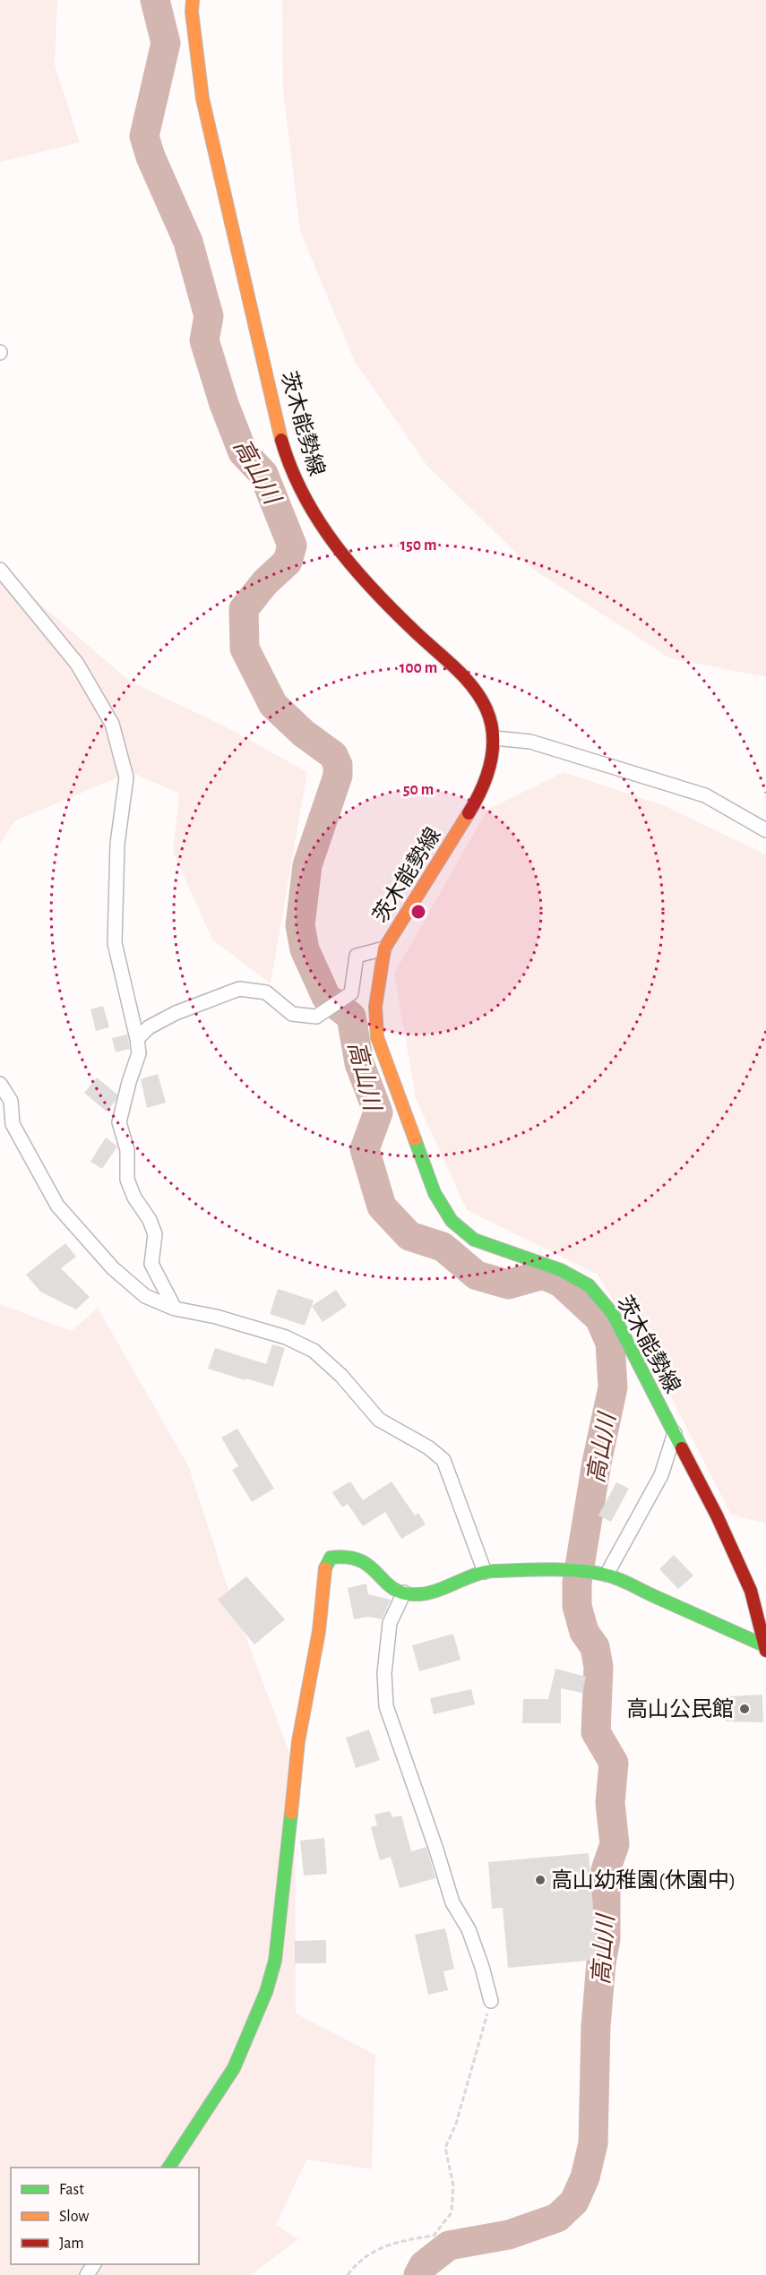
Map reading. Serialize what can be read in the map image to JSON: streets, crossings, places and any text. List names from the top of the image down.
{
  "streets": {
    "main road": ["茨木能勢線"]
  },
  "water": ["高山川"],
  "places": ["高山公民館", "高山幼稚園(休園中)"],
  "legend": ["Fast", "Slow", "Jam"],
  "rings": ["150 m", "100 m", "50 m"]
}
